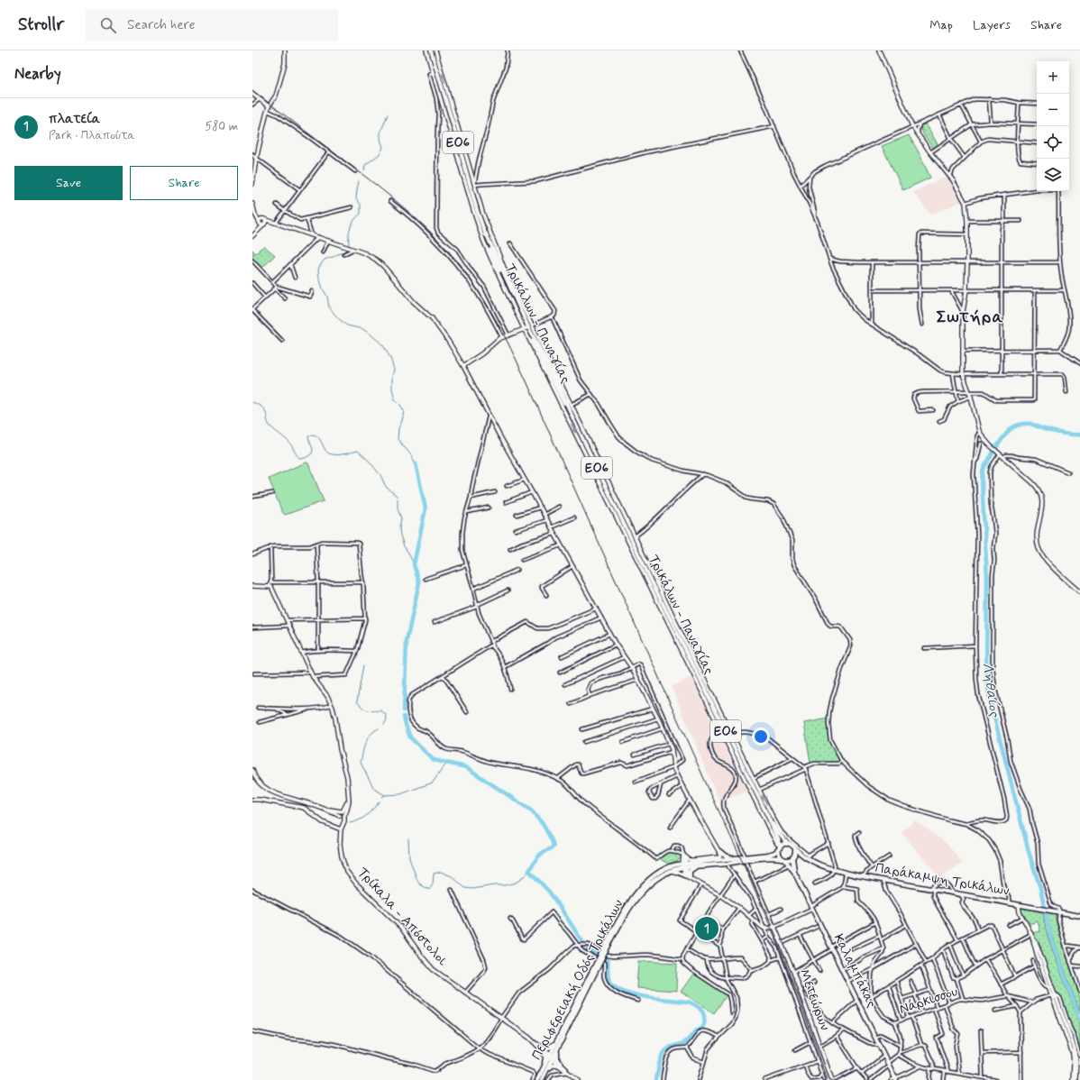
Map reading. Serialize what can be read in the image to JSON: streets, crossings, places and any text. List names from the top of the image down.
{
  "streets": {
    "main road": [
      "ΕΟ6",
      "Τρικάλων - Παναγίας",
      "Παράκαμψη Τρικάλων",
      "Καλαμπάκας",
      "Περιφερειακή Οδός Τρικάλων"
    ],
    "street": ["Τρίκαλα - Απόστολοι", "Μετεώρων", "Νάρκισσου"]
  },
  "crossings": [
    ["ΕΟ6", "Τρικάλων - Παναγίας"],
    ["ΕΟ6", "Παράκαμψη Τρικάλων"],
    ["ΕΟ6", "Καλαμπάκας"],
    ["ΕΟ6", "Περιφερειακή Οδός Τρικάλων"],
    ["Τρικάλων - Παναγίας", "Παράκαμψη Τρικάλων"],
    ["Τρικάλων - Παναγίας", "Καλαμπάκας"],
    ["Τρικάλων - Παναγίας", "Περιφερειακή Οδός Τρικάλων"],
    ["Παράκαμψη Τρικάλων", "Καλαμπάκας"],
    ["Παράκαμψη Τρικάλων", "Περιφερειακή Οδός Τρικάλων"],
    ["Τρίκαλα - Απόστολοι", "Περιφερειακή Οδός Τρικάλων"],
    ["Καλαμπάκας", "Περιφερειακή Οδός Τρικάλων"]
  ],
  "districts": ["Σωτήρα"],
  "water": ["Ληθαίος"],
  "page": {
    "header": "Strollr",
    "search": "Search here",
    "nav": ["Map", "Layers", "Share"],
    "heading": "Nearby",
    "map_buttons": ["+", "−"],
    "list": [
      {
        "mark": "1",
        "name": "πλατεία",
        "note": "Park · Πλαπούτα",
        "value": "580 m"
      }
    ],
    "buttons": ["Save", "Share"],
    "pins": "1"
  }
}
